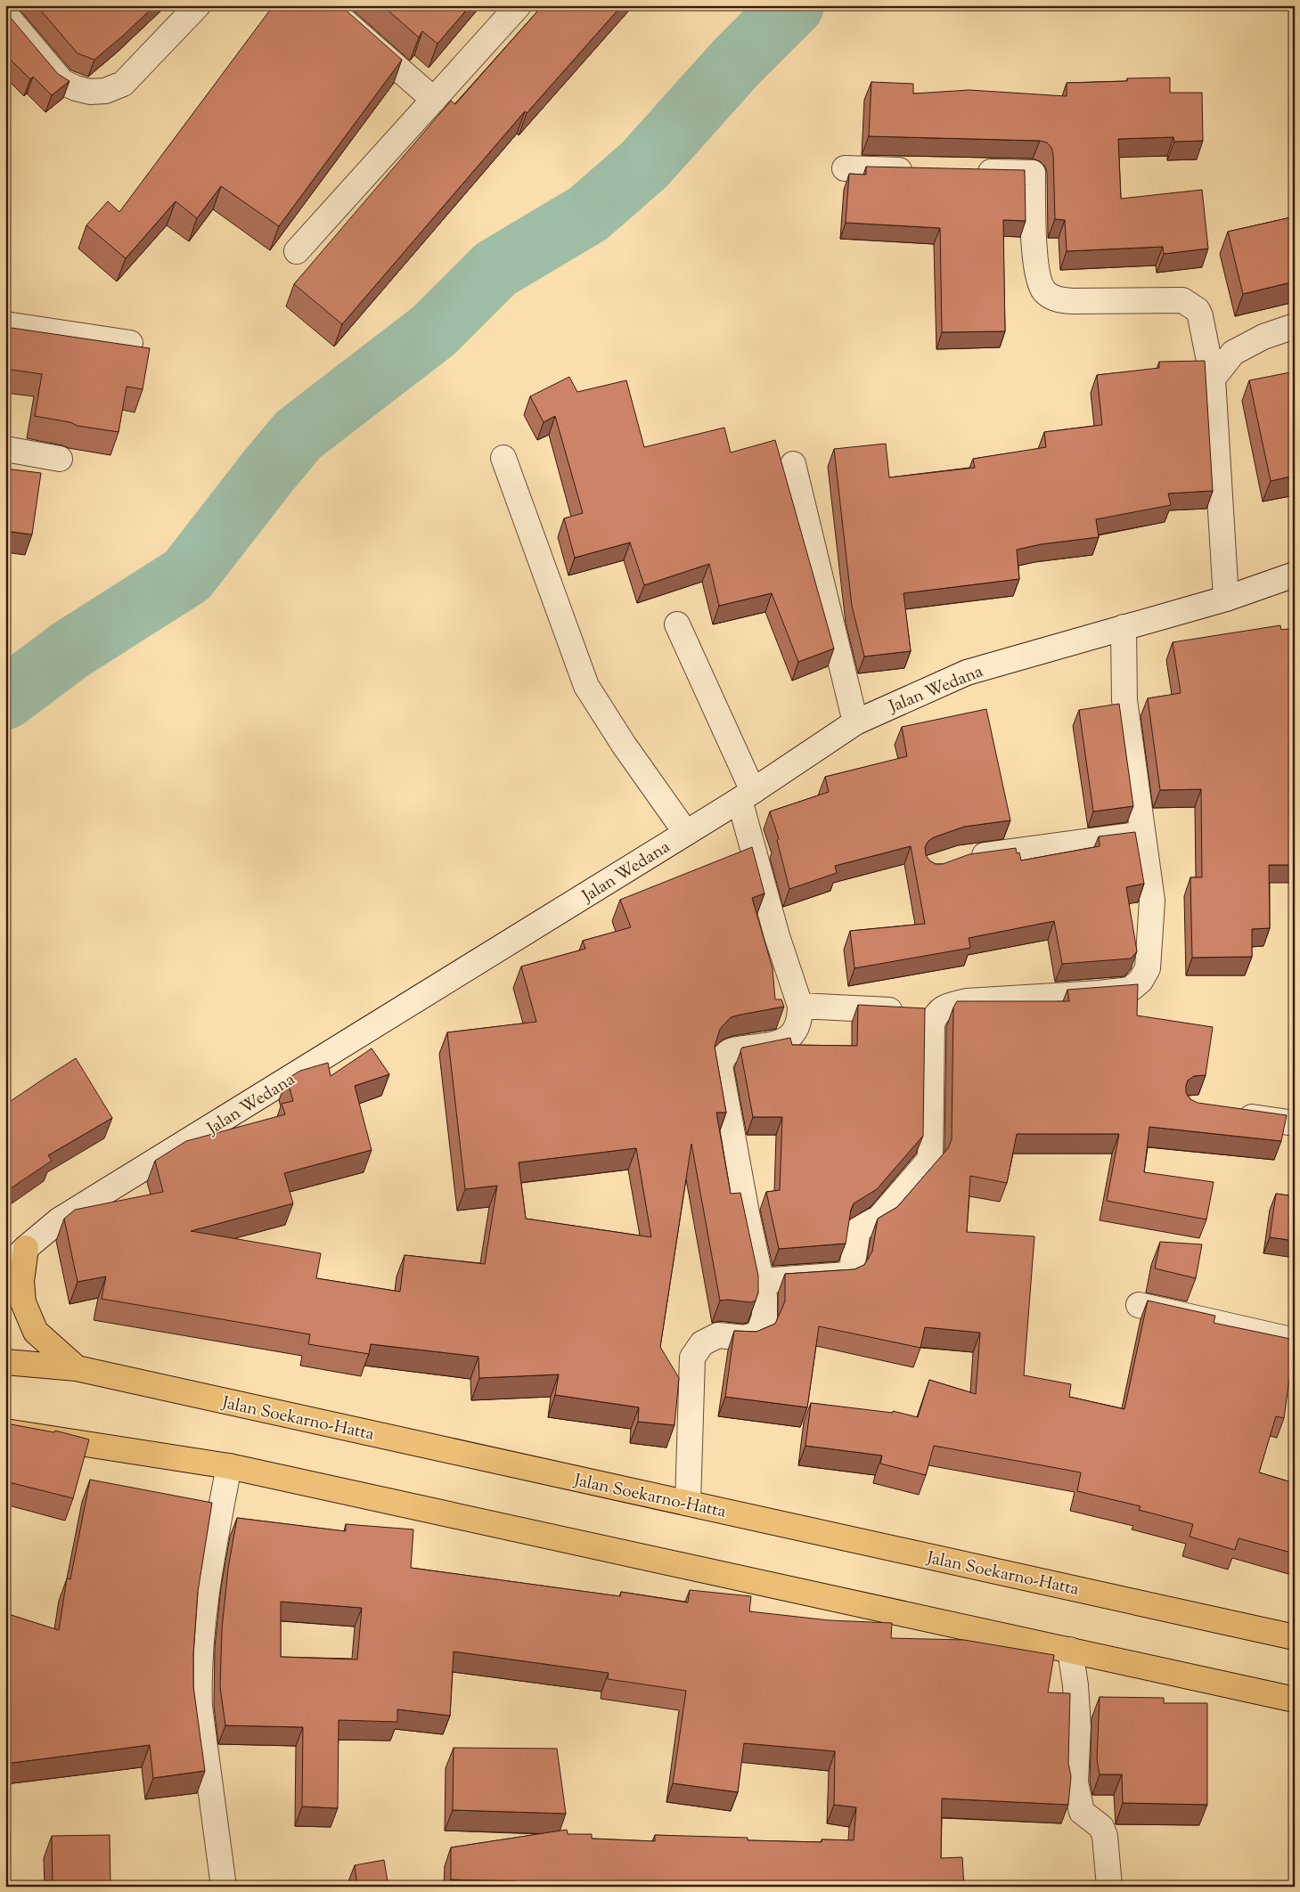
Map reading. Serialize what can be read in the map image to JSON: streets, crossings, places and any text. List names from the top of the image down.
{
  "streets": {
    "highway": ["Jalan Soekarno-Hatta"],
    "street": ["Jalan Wedana"]
  }
}
